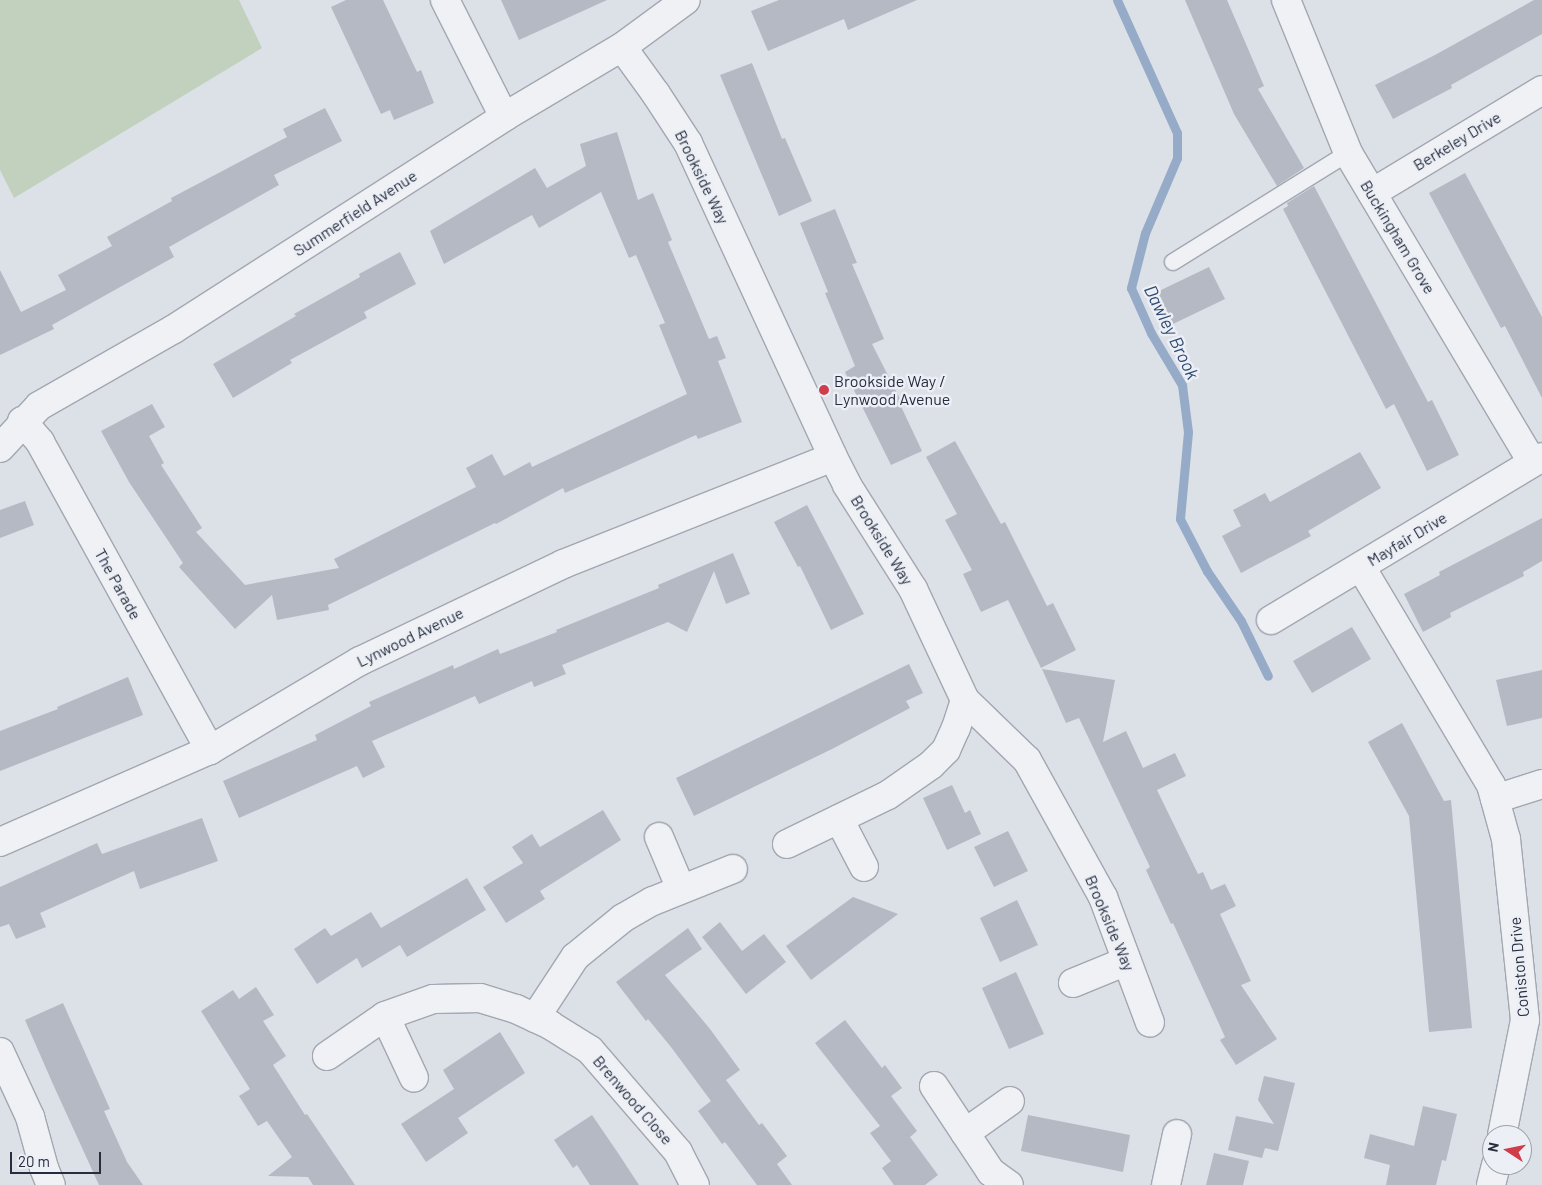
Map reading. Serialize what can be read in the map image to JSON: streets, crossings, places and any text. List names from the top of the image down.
{
  "streets": {
    "street": [
      "Berkeley Drive",
      "Brookside Way",
      "Summerfield Avenue",
      "Buckingham Grove",
      "Mayfair Drive",
      "The Parade",
      "Lynwood Avenue",
      "Coniston Drive",
      "Brenwood Close"
    ]
  },
  "crossings": [
    ["Berkeley Drive", "Buckingham Grove"],
    ["Brookside Way", "Summerfield Avenue"],
    ["Brookside Way", "Lynwood Avenue"],
    ["Summerfield Avenue", "The Parade"],
    ["Buckingham Grove", "Mayfair Drive"],
    ["Mayfair Drive", "Coniston Drive"],
    ["The Parade", "Lynwood Avenue"]
  ],
  "water": ["Dawley Brook"],
  "places": ["Brookside Way / Lynwood Avenue"],
  "scale_bar": "20 m",
  "north": "left"
}
